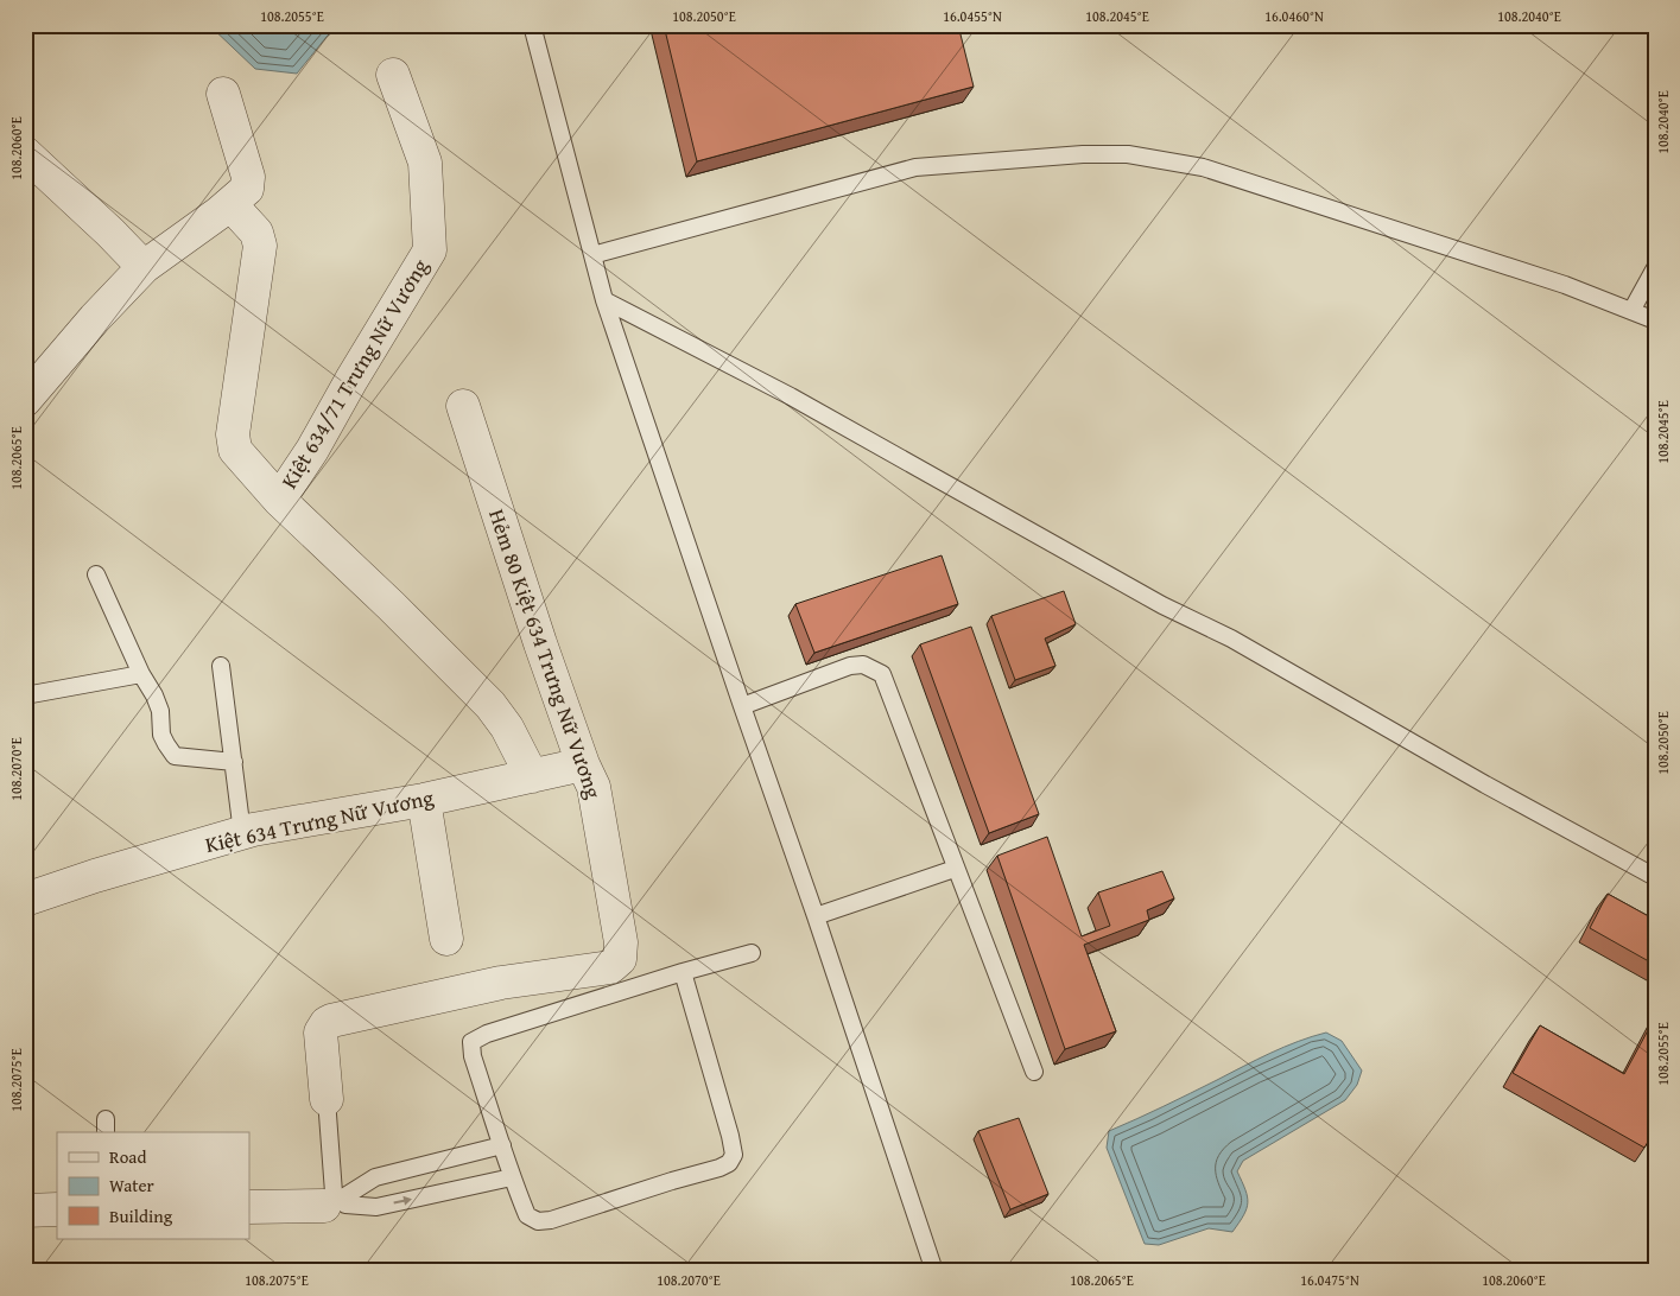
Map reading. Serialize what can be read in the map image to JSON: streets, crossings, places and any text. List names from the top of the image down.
{
  "streets": {
    "street": ["Kiệt 634/71 Trưng Nữ Vương", "Hẻm 80 Kiệt 634 Trưng Nữ Vương", "Kiệt 634 Trưng Nữ Vương"]
  },
  "crossings": [
    ["Kiệt 634/71 Trưng Nữ Vương", "Kiệt 634 Trưng Nữ Vương"],
    ["Hẻm 80 Kiệt 634 Trưng Nữ Vương", "Kiệt 634 Trưng Nữ Vương"]
  ],
  "legend": ["Road", "Water", "Building"],
  "coordinates": [
    "108.2055°E",
    "108.2050°E",
    "16.0455°N",
    "108.2045°E",
    "16.0460°N",
    "108.2040°E",
    "108.2060°E",
    "108.2065°E",
    "108.2070°E",
    "108.2075°E",
    "16.0475°N"
  ]
}
